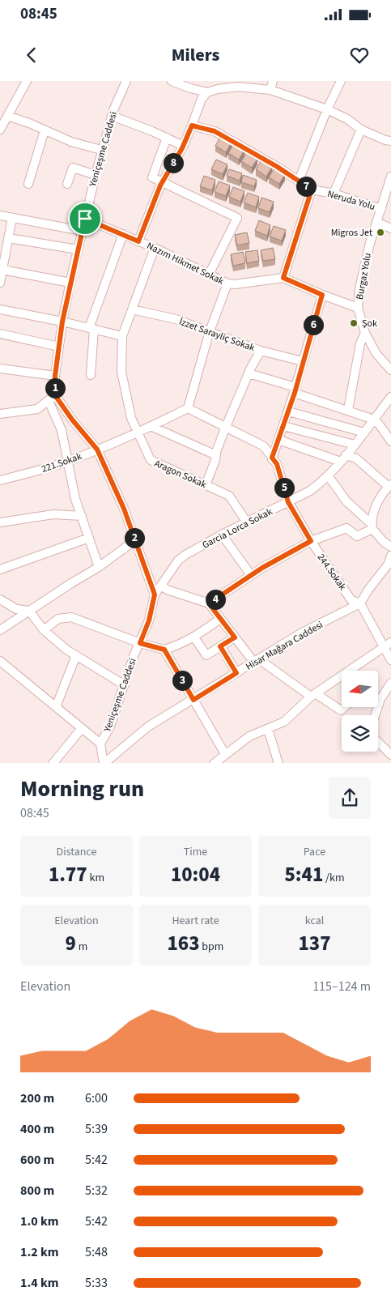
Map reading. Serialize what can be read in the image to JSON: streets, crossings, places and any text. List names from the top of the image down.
{
  "streets": {
    "street": [
      "Yeniçeşme Caddesi",
      "Neruda Yolu",
      "Nazım Hikmet Sokak",
      "Burgaz Yolu",
      "İzzet Sarayliç Sokak",
      "221.Sokak",
      "Aragon Sokak",
      "Garcia Lorca Sokak",
      "244.Sokak",
      "Hisar Mağara Caddesi"
    ]
  },
  "crossings": [
    ["Yeniçeşme Caddesi", "Nazım Hikmet Sokak"],
    ["Yeniçeşme Caddesi", "Garcia Lorca Sokak"],
    ["Yeniçeşme Caddesi", "Hisar Mağara Caddesi"],
    ["Neruda Yolu", "Burgaz Yolu"],
    ["Nazım Hikmet Sokak", "Aragon Sokak"],
    ["İzzet Sarayliç Sokak", "Aragon Sokak"],
    ["221.Sokak", "Aragon Sokak"],
    ["221.Sokak", "244.Sokak"],
    ["Aragon Sokak", "Garcia Lorca Sokak"],
    ["Garcia Lorca Sokak", "244.Sokak"],
    ["244.Sokak", "Hisar Mağara Caddesi"]
  ],
  "places": ["Migros Jet", "Şok"],
  "north": "left",
  "page": {
    "status": "08:45",
    "header": "Milers",
    "pins": [
      "8",
      "7",
      "6",
      "1",
      "5",
      "2",
      "4",
      "3"
    ],
    "heading": ["Morning run", "08:45"],
    "stats": [
      ["Distance", "1.77 km"],
      ["Time", "10:04"],
      ["Pace", "5:41 /km"],
      ["Elevation", "9 m"],
      ["Heart rate", "163 bpm"],
      ["kcal", "137"]
    ],
    "chart": ["Elevation", "115–124 m"],
    "list": [
      {
        "name": "200 m",
        "note": "6:00"
      },
      {
        "name": "400 m",
        "note": "5:39"
      },
      {
        "name": "600 m",
        "note": "5:42"
      },
      {
        "name": "800 m",
        "note": "5:32"
      },
      {
        "name": "1.0 km",
        "note": "5:42"
      },
      {
        "name": "1.2 km",
        "note": "5:48"
      },
      {
        "name": "1.4 km",
        "note": "5:33"
      }
    ]
  }
}
